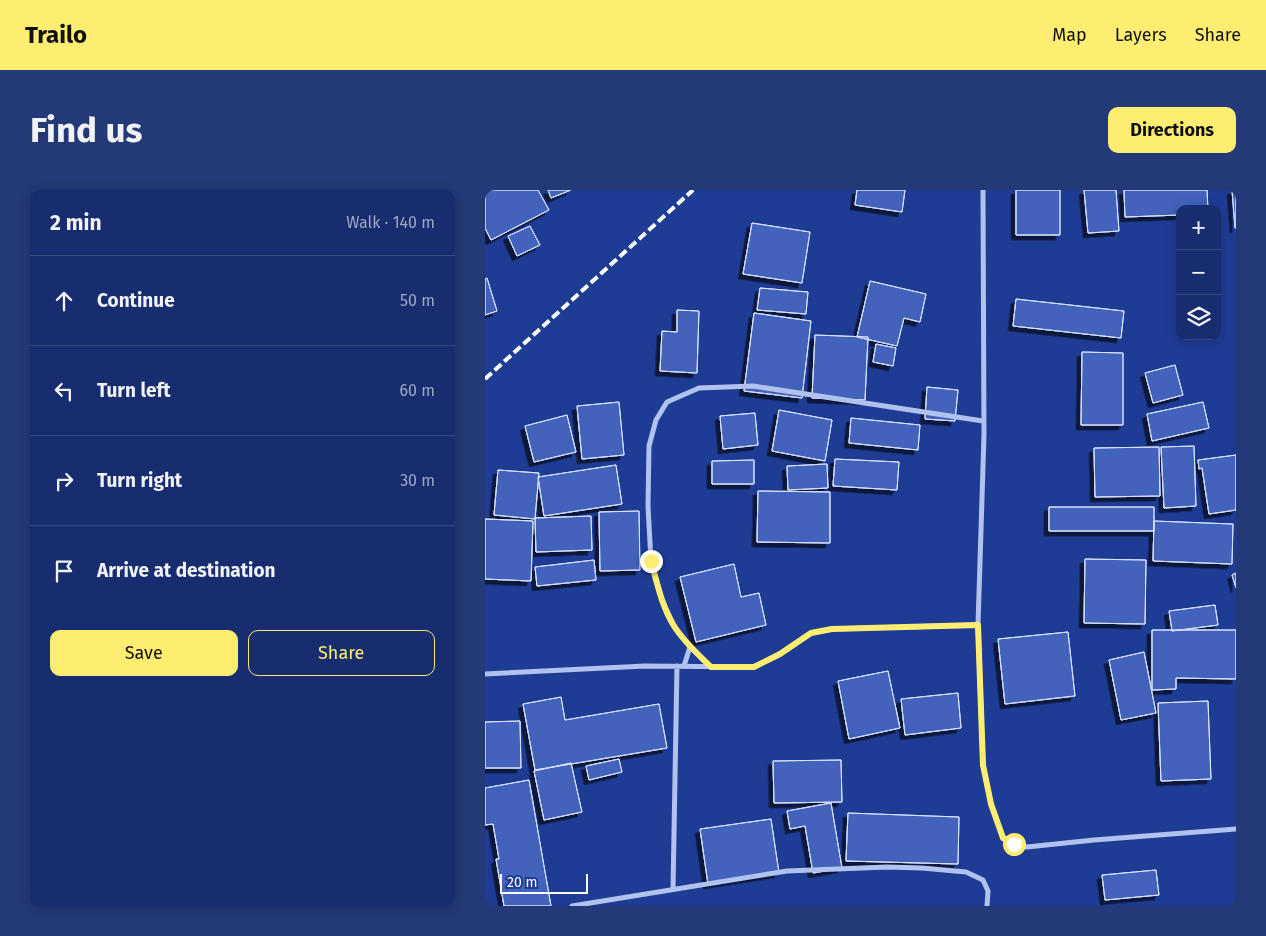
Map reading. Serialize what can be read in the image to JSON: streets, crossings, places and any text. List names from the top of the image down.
{
  "scale_bar": "20 m",
  "page": {
    "header": "Trailo",
    "nav": ["Map", "Layers", "Share"],
    "buttons": [
      "Directions",
      ["Save", "Share"]
    ],
    "title": "Find us",
    "heading": ["2 min", "Walk · 140 m"],
    "map_buttons": ["+", "−"],
    "list": [
      ["Continue", "50 m"],
      ["Turn left", "60 m"],
      ["Turn right", "30 m"],
      "Arrive at destination"
    ],
    "scale": "20 m"
  }
}
